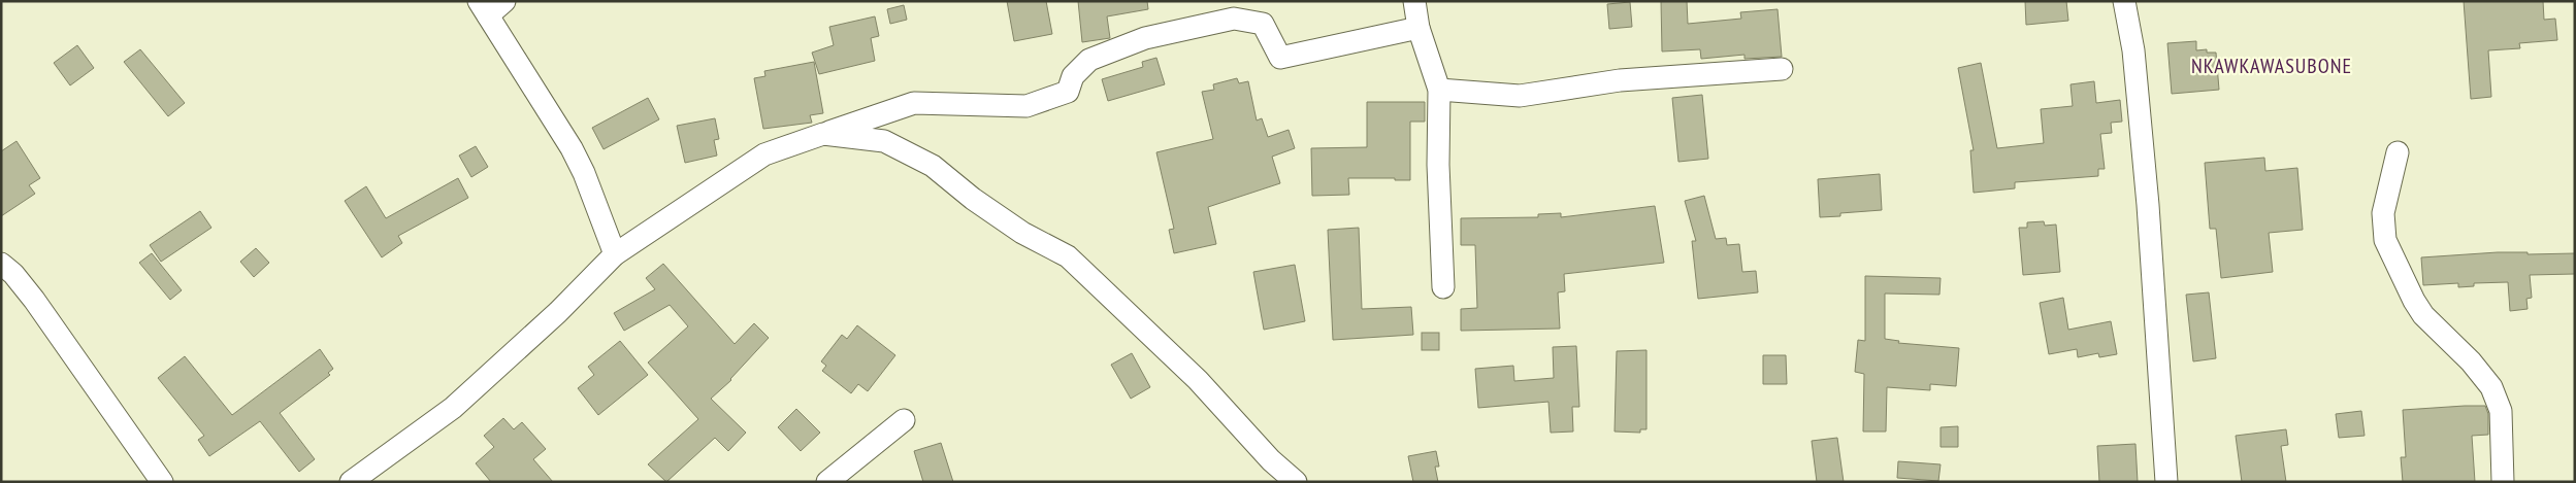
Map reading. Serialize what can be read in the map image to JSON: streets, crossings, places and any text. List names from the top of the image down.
{
  "districts": ["NKAWKAWASUBONE"]
}
